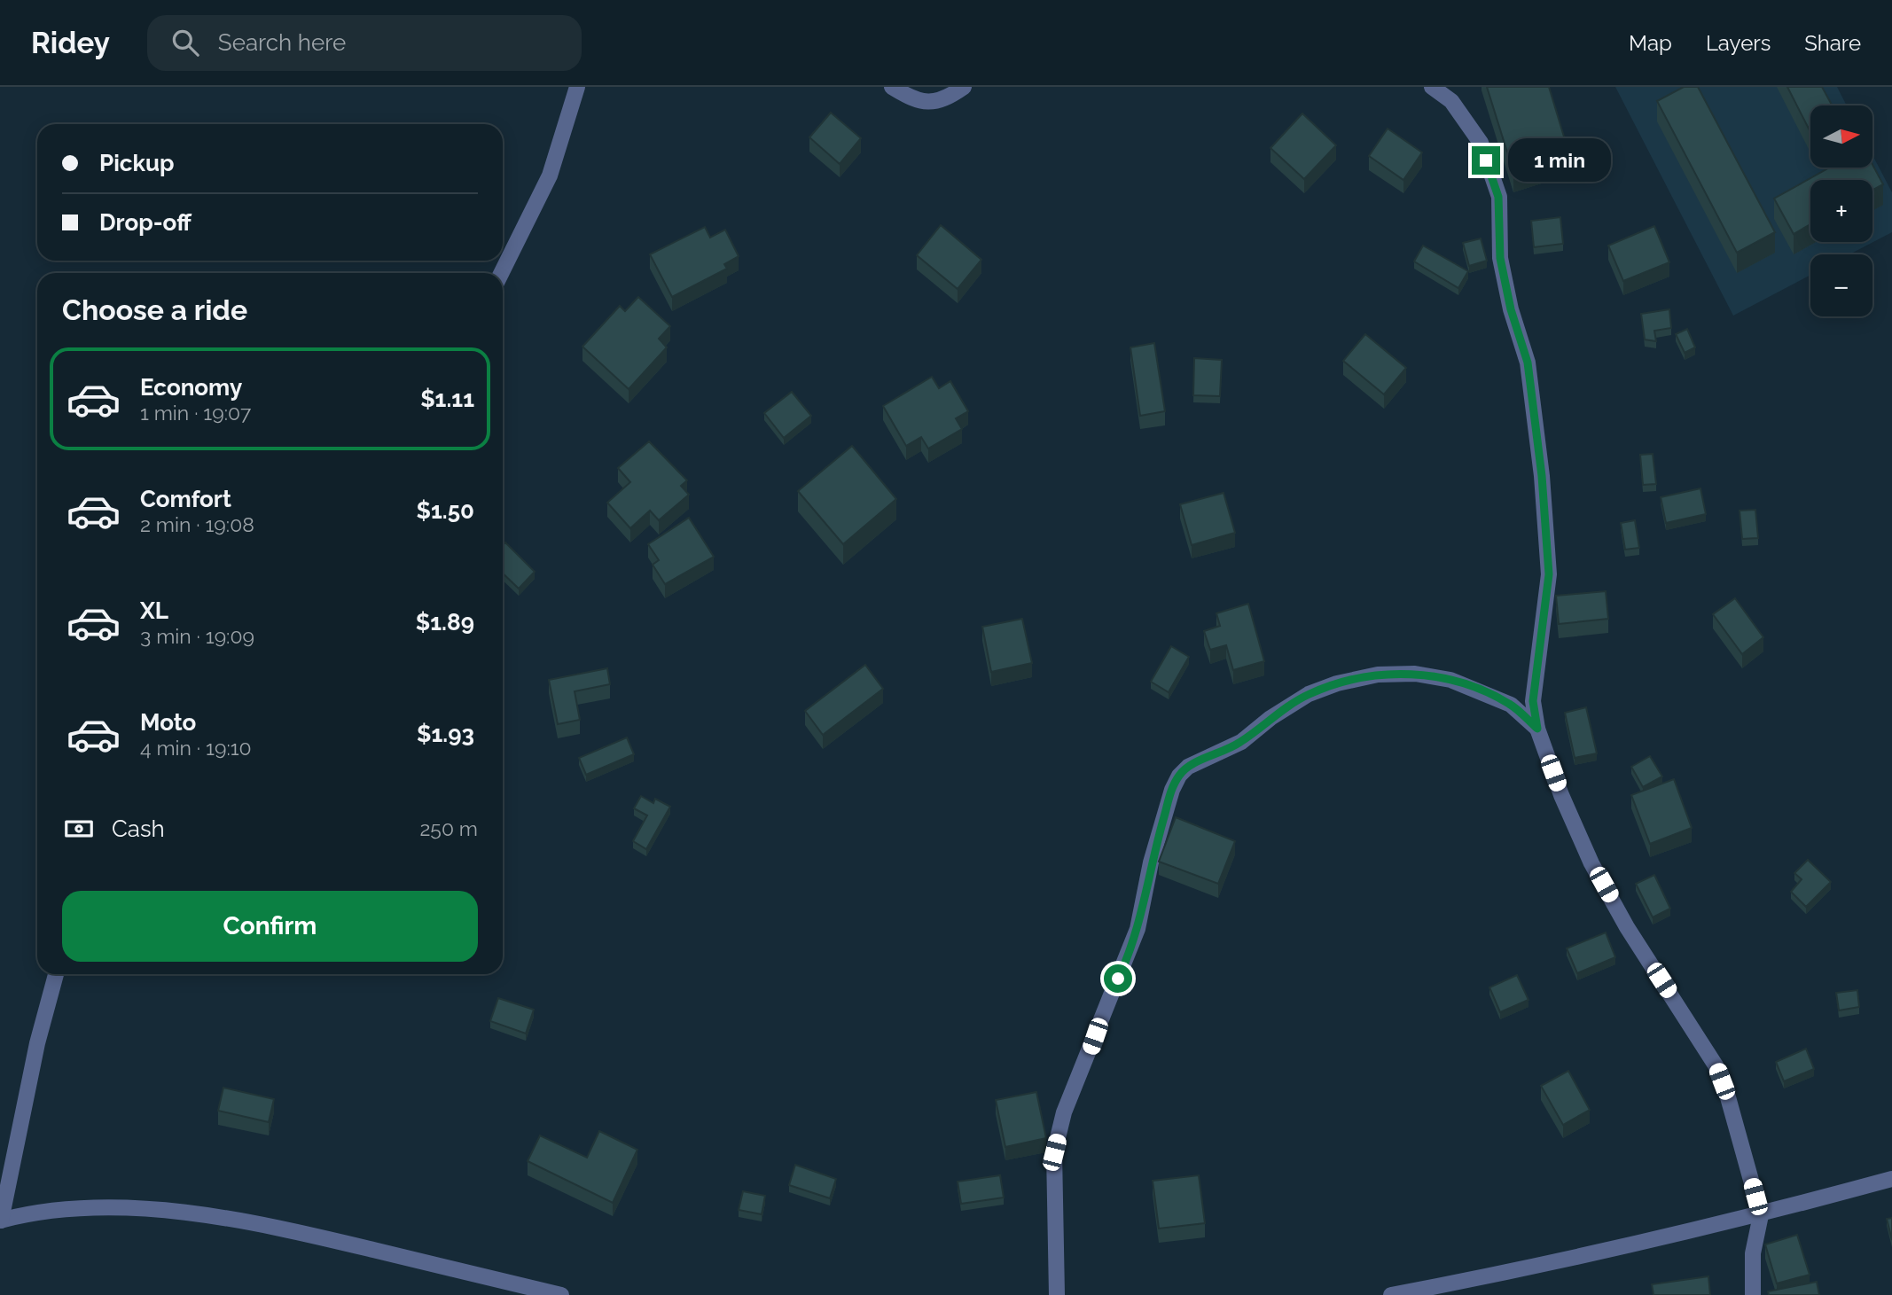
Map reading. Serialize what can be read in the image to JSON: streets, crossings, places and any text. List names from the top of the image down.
{
  "north": "right",
  "page": {
    "header": "Ridey",
    "search": "Search here",
    "nav": ["Map", "Layers", "Share"],
    "map_buttons": ["+", "−"],
    "banner": ["Pickup", "Drop-off"],
    "bubble": "1 min",
    "heading": "Choose a ride",
    "list": [
      {
        "name": "Economy",
        "note": "1 min · 19:07",
        "value": "$1.11"
      },
      {
        "name": "Comfort",
        "note": "2 min · 19:08",
        "value": "$1.50"
      },
      {
        "name": "XL",
        "note": "3 min · 19:09",
        "value": "$1.89"
      },
      {
        "name": "Moto",
        "note": "4 min · 19:10",
        "value": "$1.93"
      }
    ],
    "pay": ["Cash", "250 m"],
    "buttons": "Confirm"
  }
}
